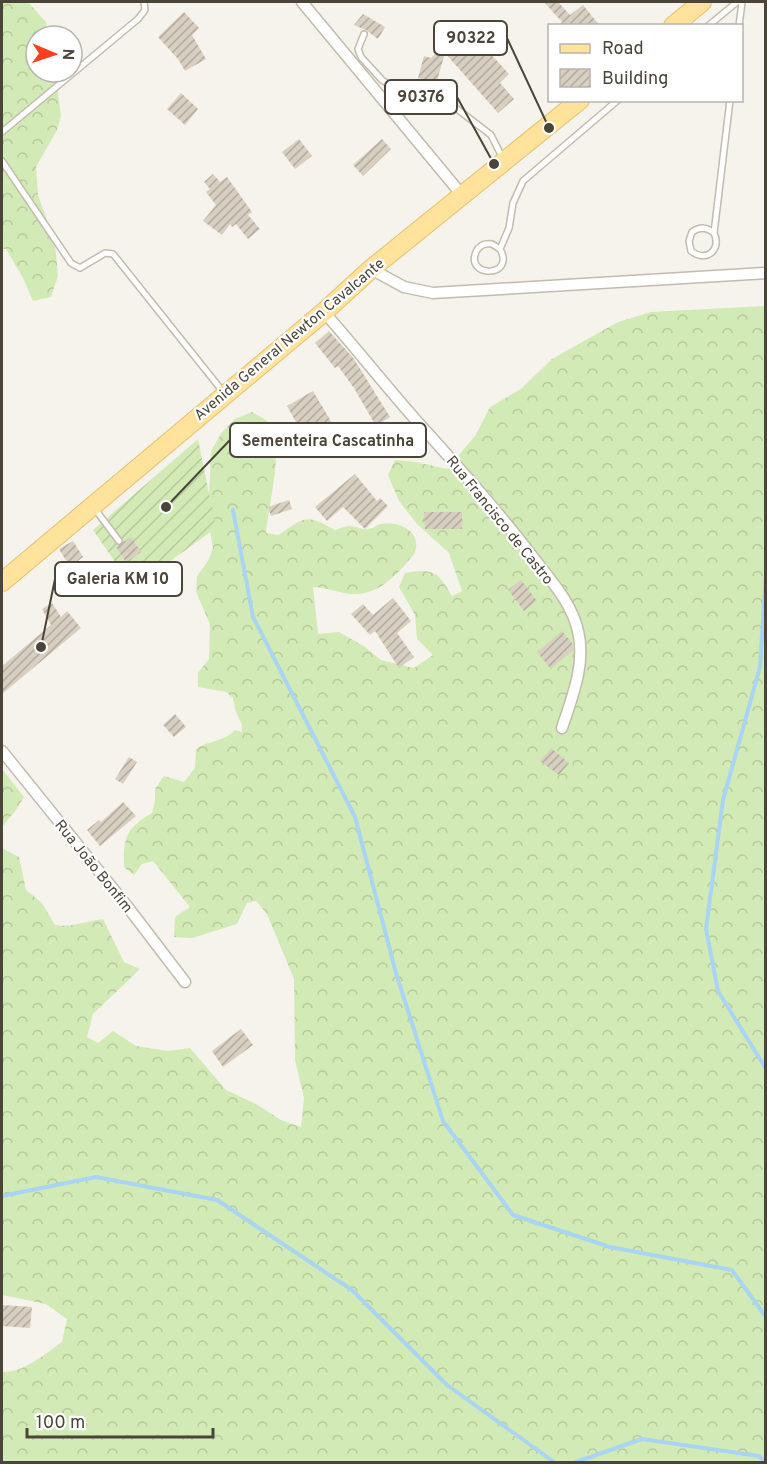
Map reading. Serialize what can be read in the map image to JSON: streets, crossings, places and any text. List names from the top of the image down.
{
  "streets": {
    "main road": ["Avenida General Newton Cavalcante"],
    "street": ["Rua Francisco de Castro", "Rua João Bonfim"]
  },
  "crossings": [
    ["Avenida General Newton Cavalcante", "Rua Francisco de Castro"]
  ],
  "places": [
    "90322",
    "90376",
    "Sementeira Cascatinha",
    "Galeria KM 10"
  ],
  "legend": ["Road", "Building"],
  "scale_bar": "100 m",
  "north": "right"
}
